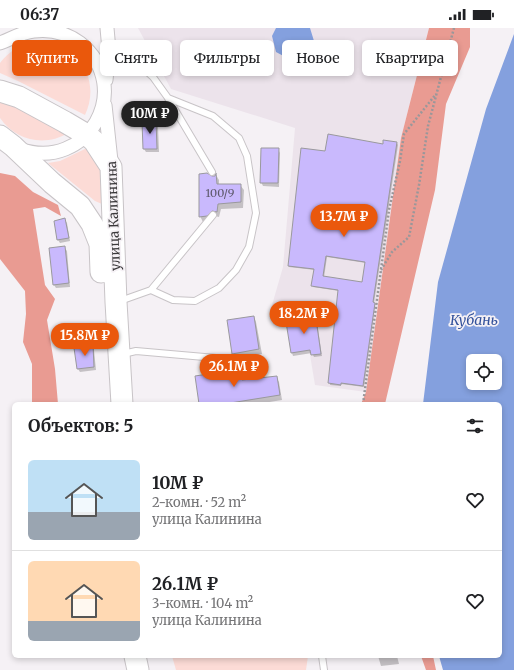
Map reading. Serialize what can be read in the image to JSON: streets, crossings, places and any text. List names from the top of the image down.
{
  "streets": {
    "highway": ["улица Калинина"]
  },
  "water": ["Кубань"],
  "house_numbers": ["100/9"],
  "page": {
    "status": "06:37",
    "chip": [
      "Купить",
      "Снять",
      "Фильтры",
      "Новое",
      "Квартира"
    ],
    "price": [
      "10M ₽",
      "13.7M ₽",
      "18.2M ₽",
      "15.8M ₽",
      "26.1M ₽"
    ],
    "heading": "Объектов: 5",
    "list": [
      {
        "name": "10M ₽",
        "note": "2-комн. · 52 m² · улица Калинина"
      },
      {
        "name": "26.1M ₽",
        "note": "3-комн. · 104 m² · улица Калинина"
      }
    ]
  }
}
